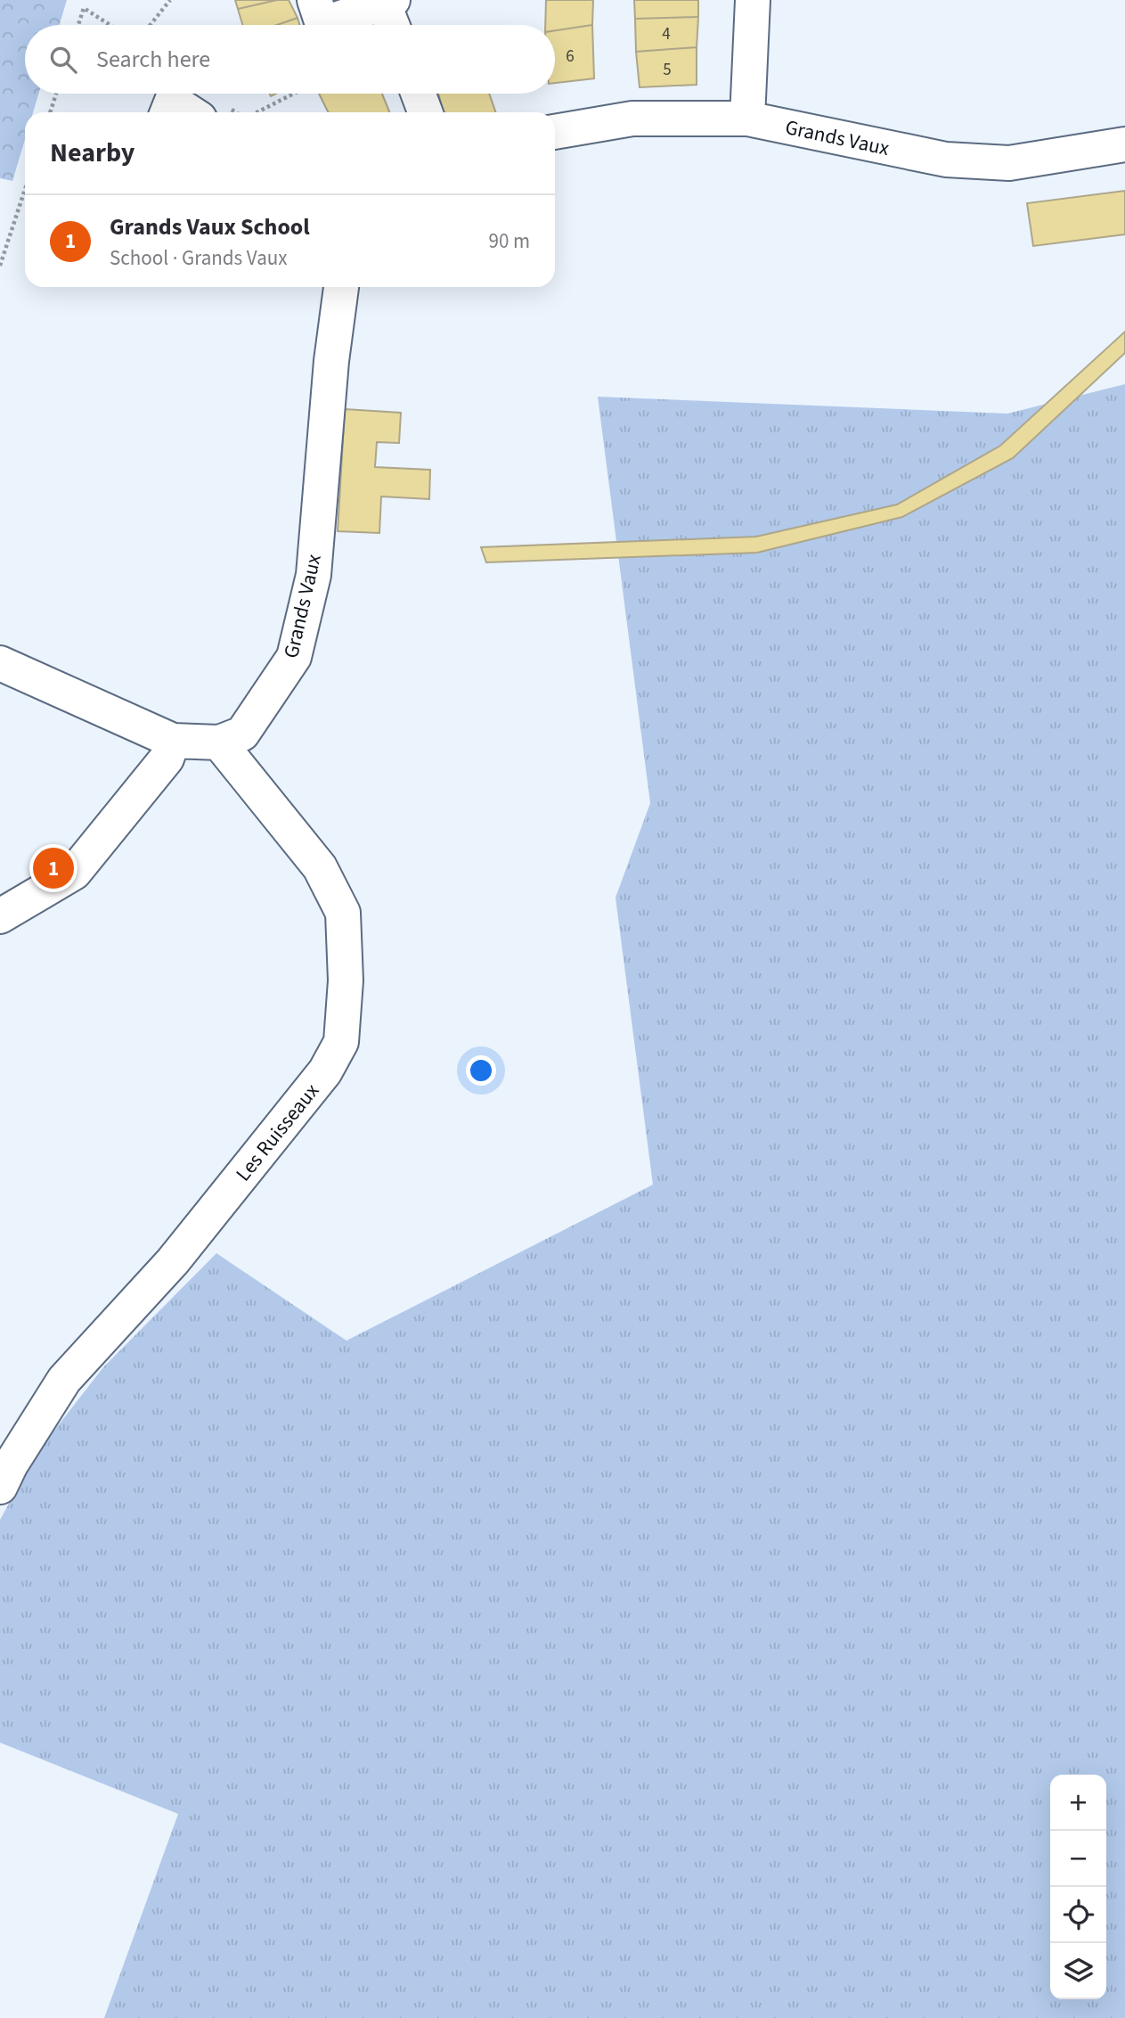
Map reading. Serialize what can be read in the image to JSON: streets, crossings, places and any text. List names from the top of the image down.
{
  "streets": {
    "street": ["Grands Vaux", "Les Ruisseaux"]
  },
  "crossings": [
    ["Grands Vaux", "Les Ruisseaux"]
  ],
  "house_numbers": ["4", "6", "5"],
  "page": {
    "search": "Search here",
    "heading": "Nearby",
    "list": [
      {
        "mark": "1",
        "name": "Grands Vaux School",
        "note": "School · Grands Vaux",
        "value": "90 m"
      }
    ],
    "pins": "1",
    "map_buttons": ["+", "−"]
  }
}
